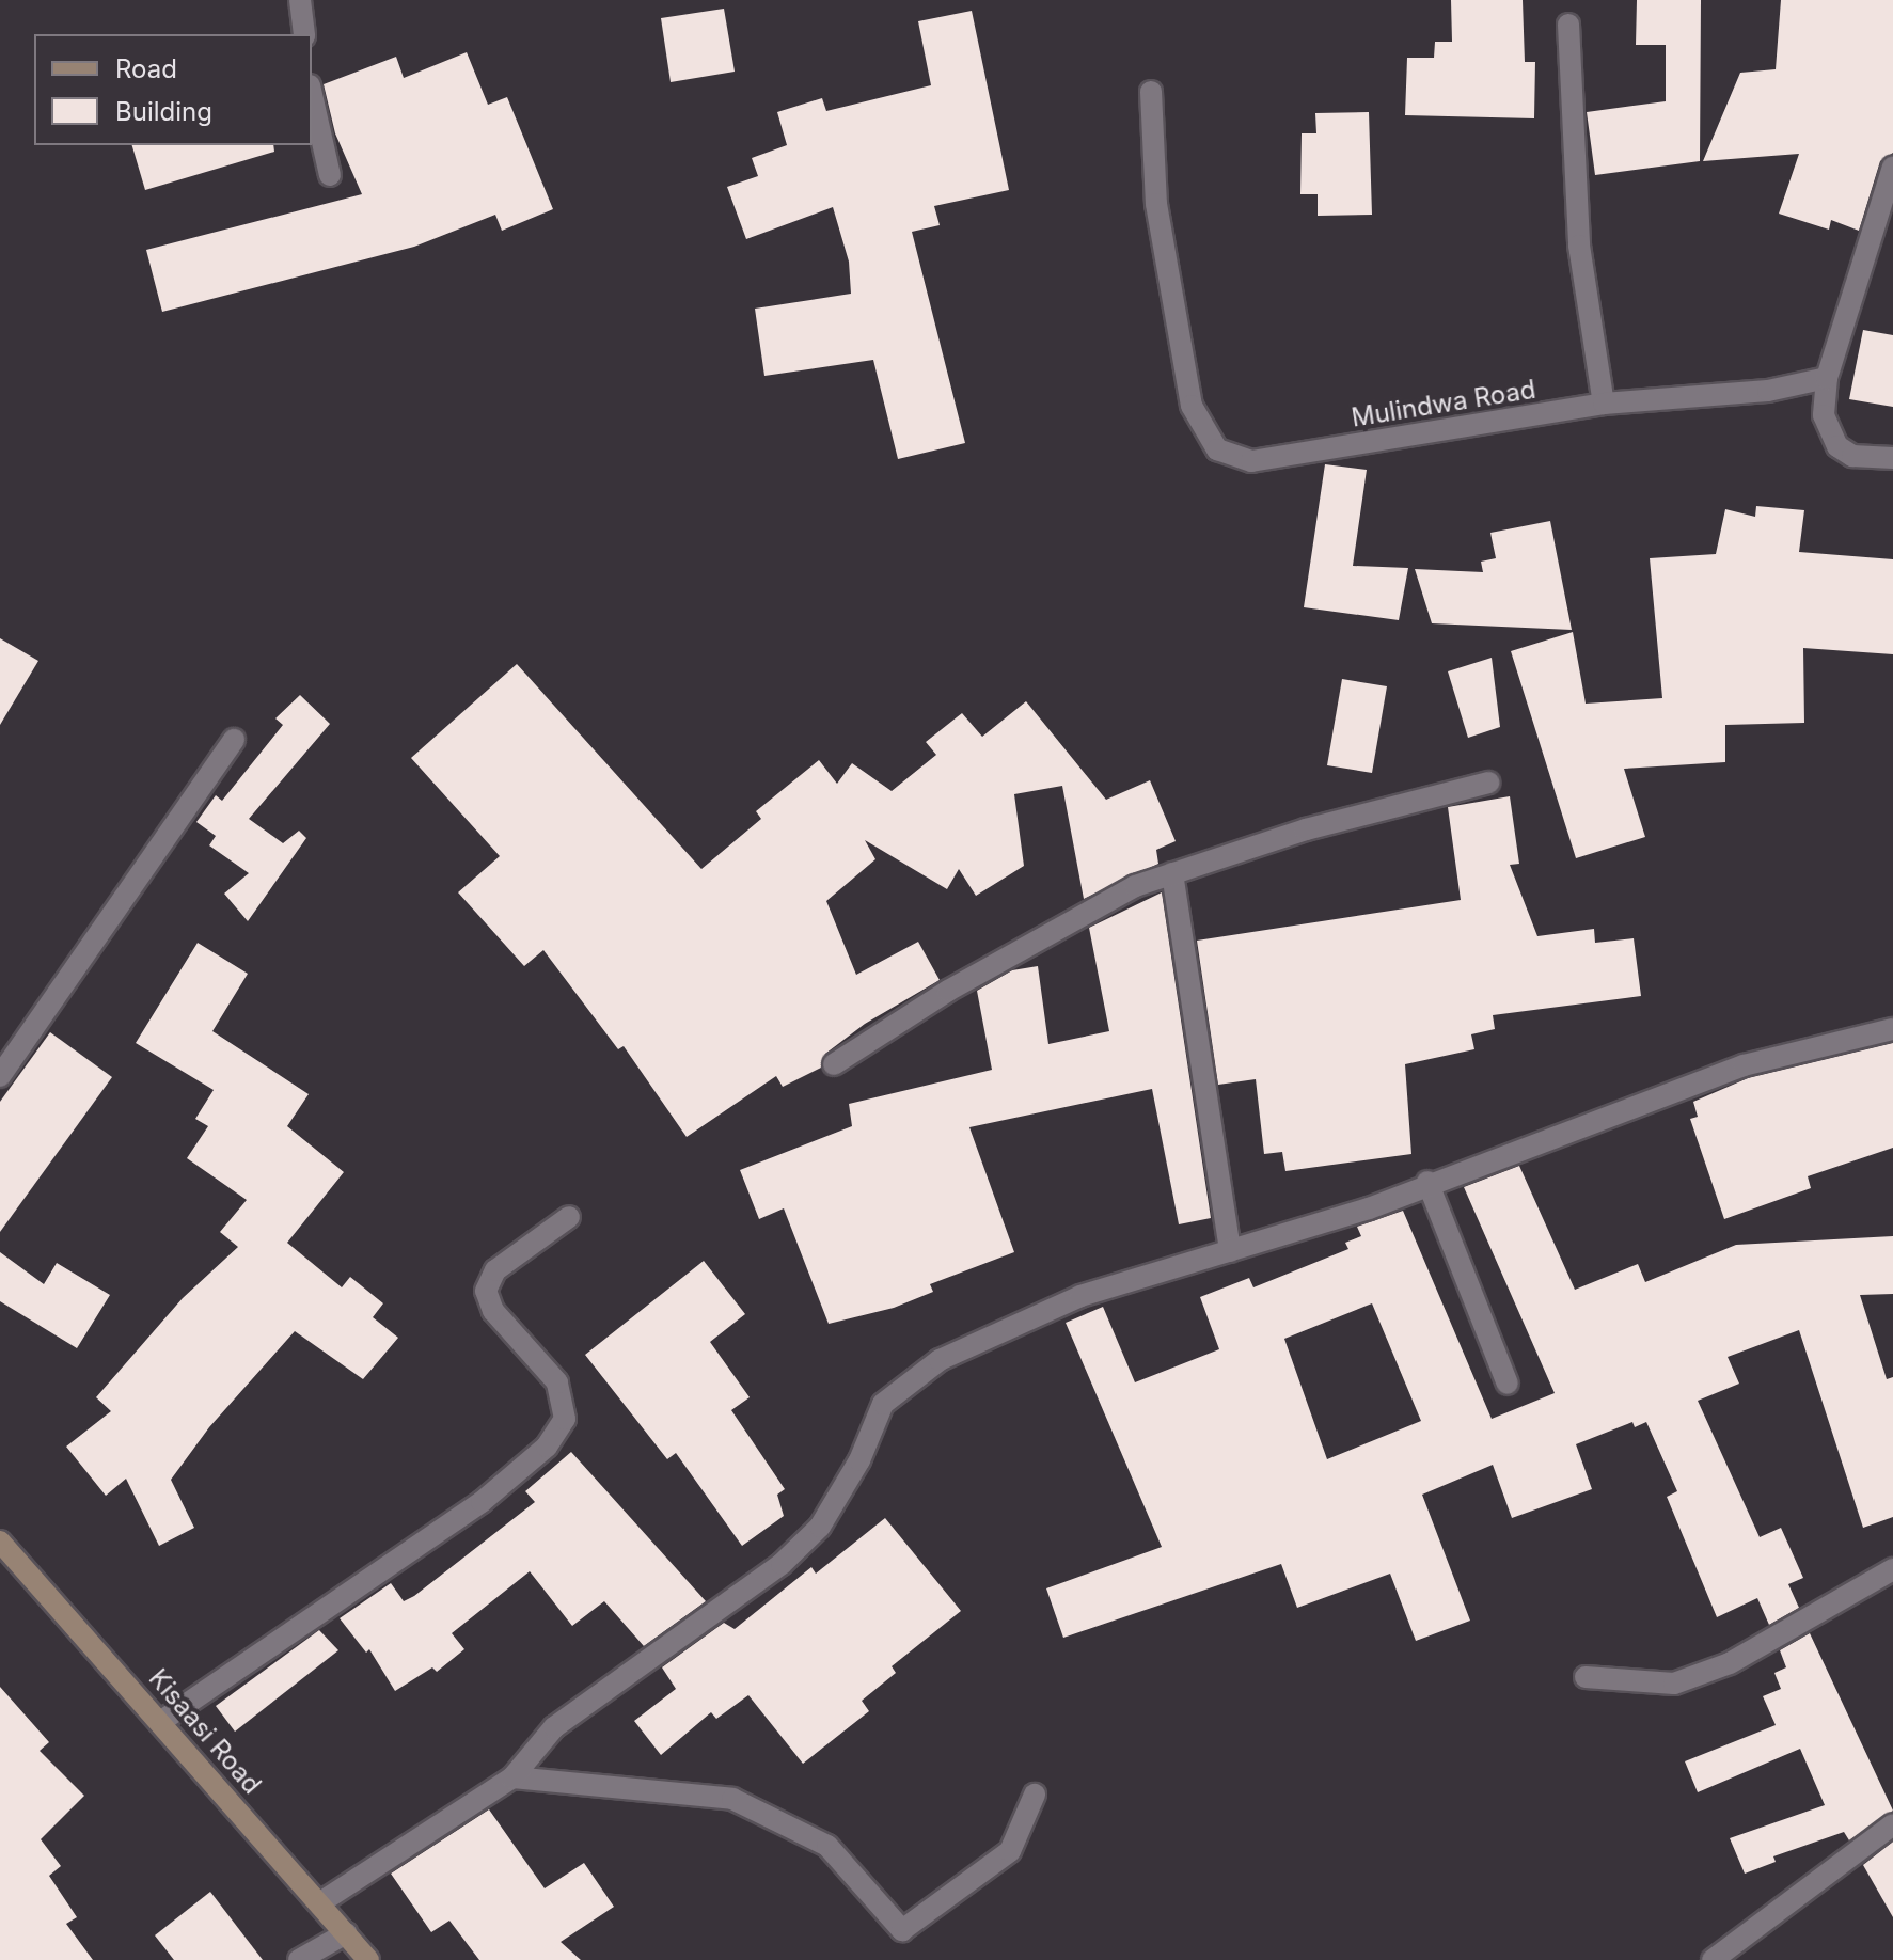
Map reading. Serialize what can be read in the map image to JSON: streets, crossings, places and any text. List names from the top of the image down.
{
  "streets": {
    "main road": ["Kisaasi Road"],
    "street": ["Mulindwa Road"]
  },
  "legend": ["Road", "Building"]
}
